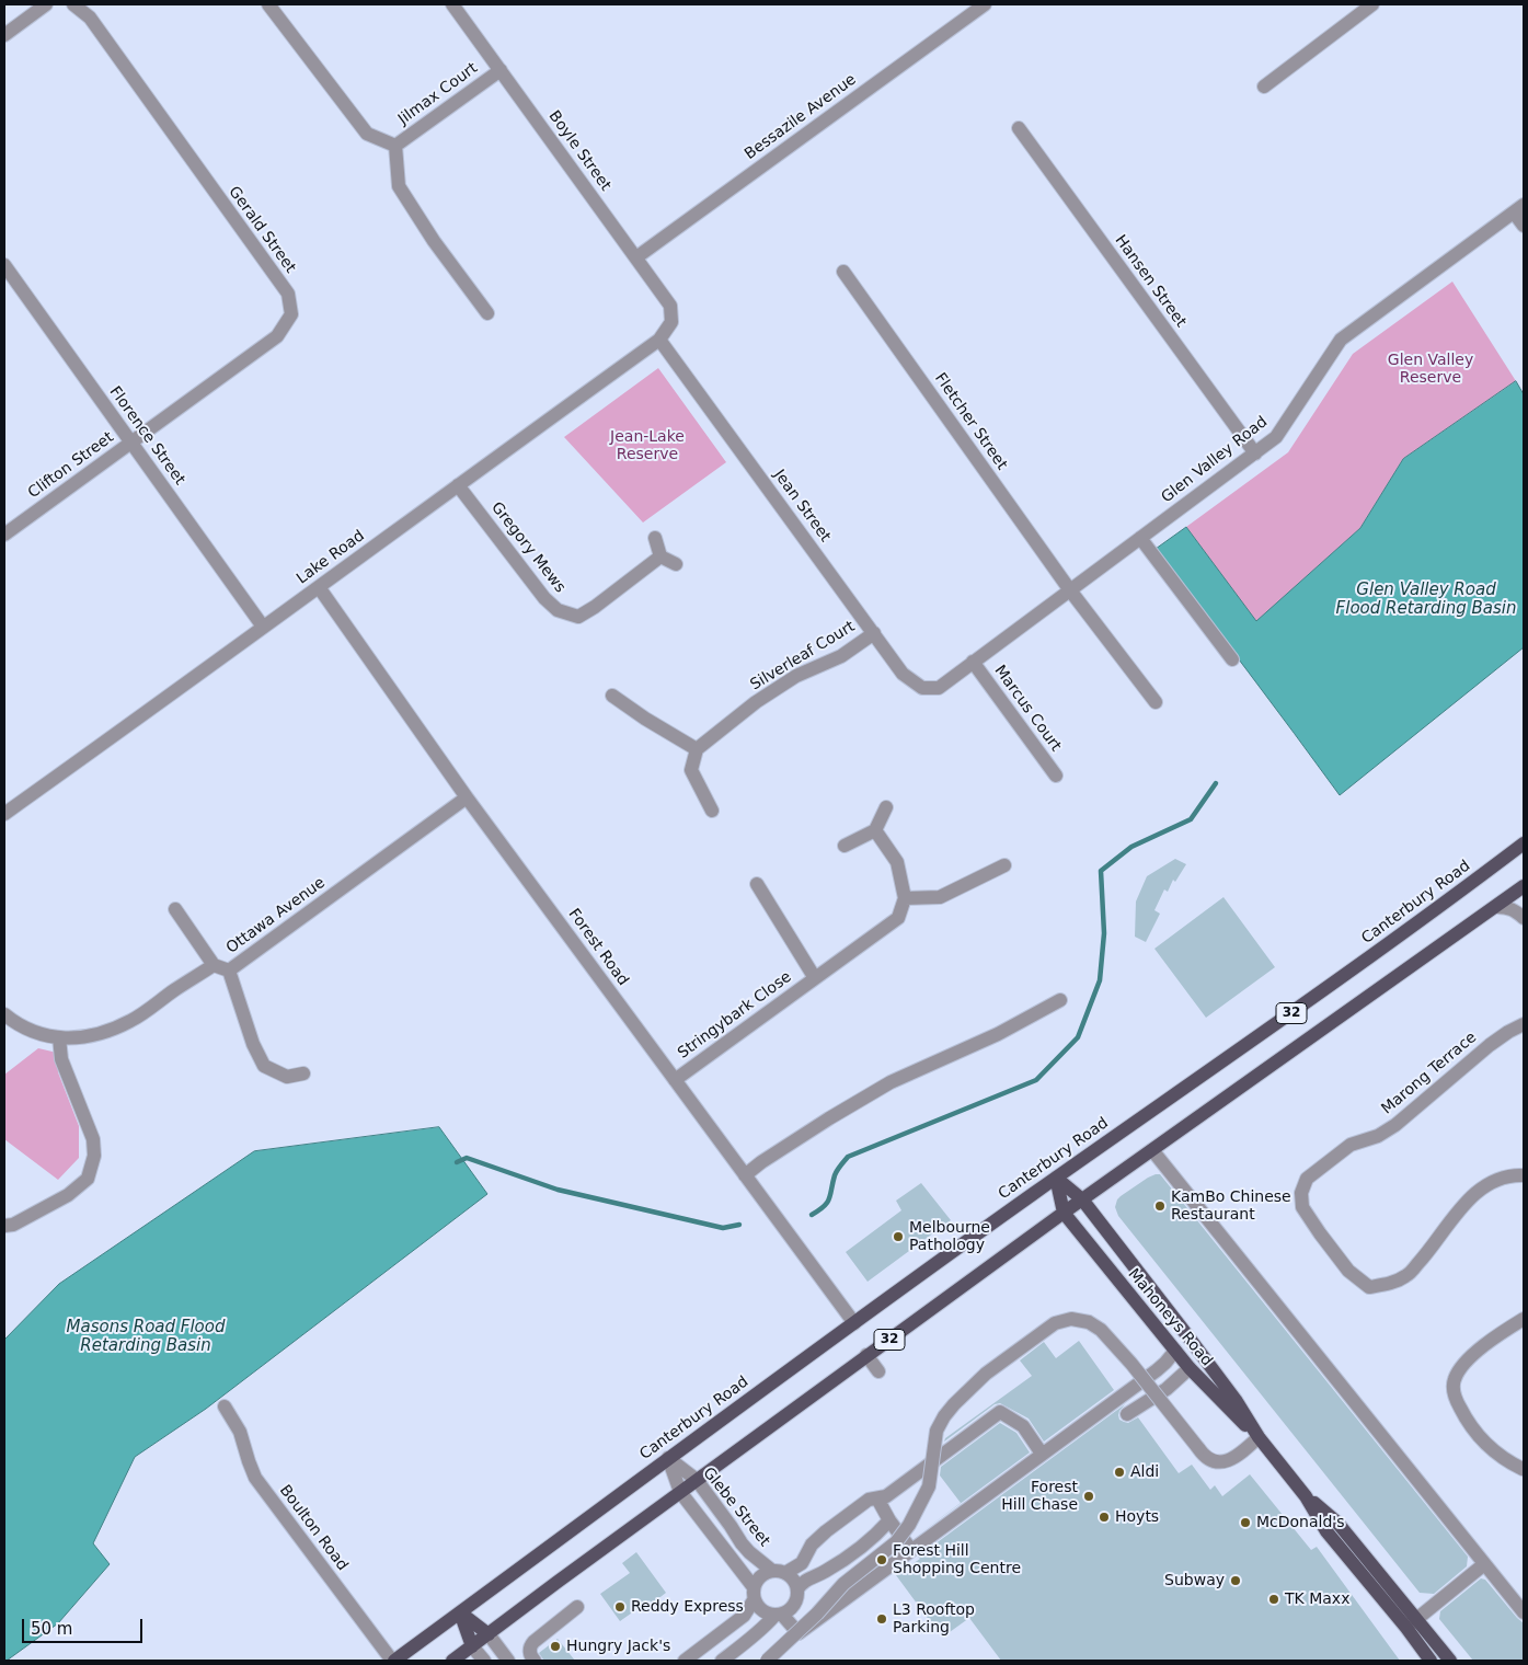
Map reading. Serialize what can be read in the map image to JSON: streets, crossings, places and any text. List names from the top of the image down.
{
  "streets": {
    "main road": ["Canterbury Road", "32", "Mahoneys Road"],
    "street": [
      "Jilmax Court",
      "Bessazile Avenue",
      "Boyle Street",
      "Gerald Street",
      "Hansen Street",
      "Fletcher Street",
      "Florence Street",
      "Glen Valley Road",
      "Clifton Street",
      "Jean Street",
      "Gregory Mews",
      "Lake Road",
      "Silverleaf Court",
      "Marcus Court",
      "Ottawa Avenue",
      "Forest Road",
      "Stringybark Close",
      "Marong Terrace",
      "Glebe Street",
      "Boulton Road"
    ]
  },
  "crossings": [
    ["Jilmax Court", "Boyle Street"],
    ["Bessazile Avenue", "Boyle Street"],
    ["Boyle Street", "Lake Road"],
    ["Gerald Street", "Florence Street"],
    ["Gerald Street", "Clifton Street"],
    ["Hansen Street", "Glen Valley Road"],
    ["Fletcher Street", "Glen Valley Road"],
    ["Florence Street", "Clifton Street"],
    ["Florence Street", "Lake Road"],
    ["Glen Valley Road", "Jean Street"],
    ["Glen Valley Road", "Marcus Court"],
    ["Jean Street", "Lake Road"],
    ["Jean Street", "Silverleaf Court"],
    ["Gregory Mews", "Lake Road"],
    ["Lake Road", "Forest Road"],
    ["Canterbury Road", "Forest Road"],
    ["Canterbury Road", "Mahoneys Road"],
    ["Canterbury Road", "Glebe Street"],
    ["Canterbury Road", "Boulton Road"],
    ["Ottawa Avenue", "Forest Road"],
    ["Forest Road", "Stringybark Close"],
    ["32", "Mahoneys Road"],
    ["32", "Glebe Street"]
  ],
  "water": ["Glen Valley Road Flood Retarding Basin", "Masons Road Flood Retarding Basin"],
  "parks": ["Glen Valley Reserve", "Jean-Lake Reserve"],
  "places": [
    "KamBo Chinese Restaurant",
    "Melbourne Pathology",
    "Aldi",
    "Forest Hill Chase",
    "Hoyts",
    "McDonald's",
    "Forest Hill Shopping Centre",
    "Subway",
    "TK Maxx",
    "Reddy Express",
    "L3 Rooftop Parking",
    "Hungry Jack's"
  ],
  "scale_bar": "50 m"
}
